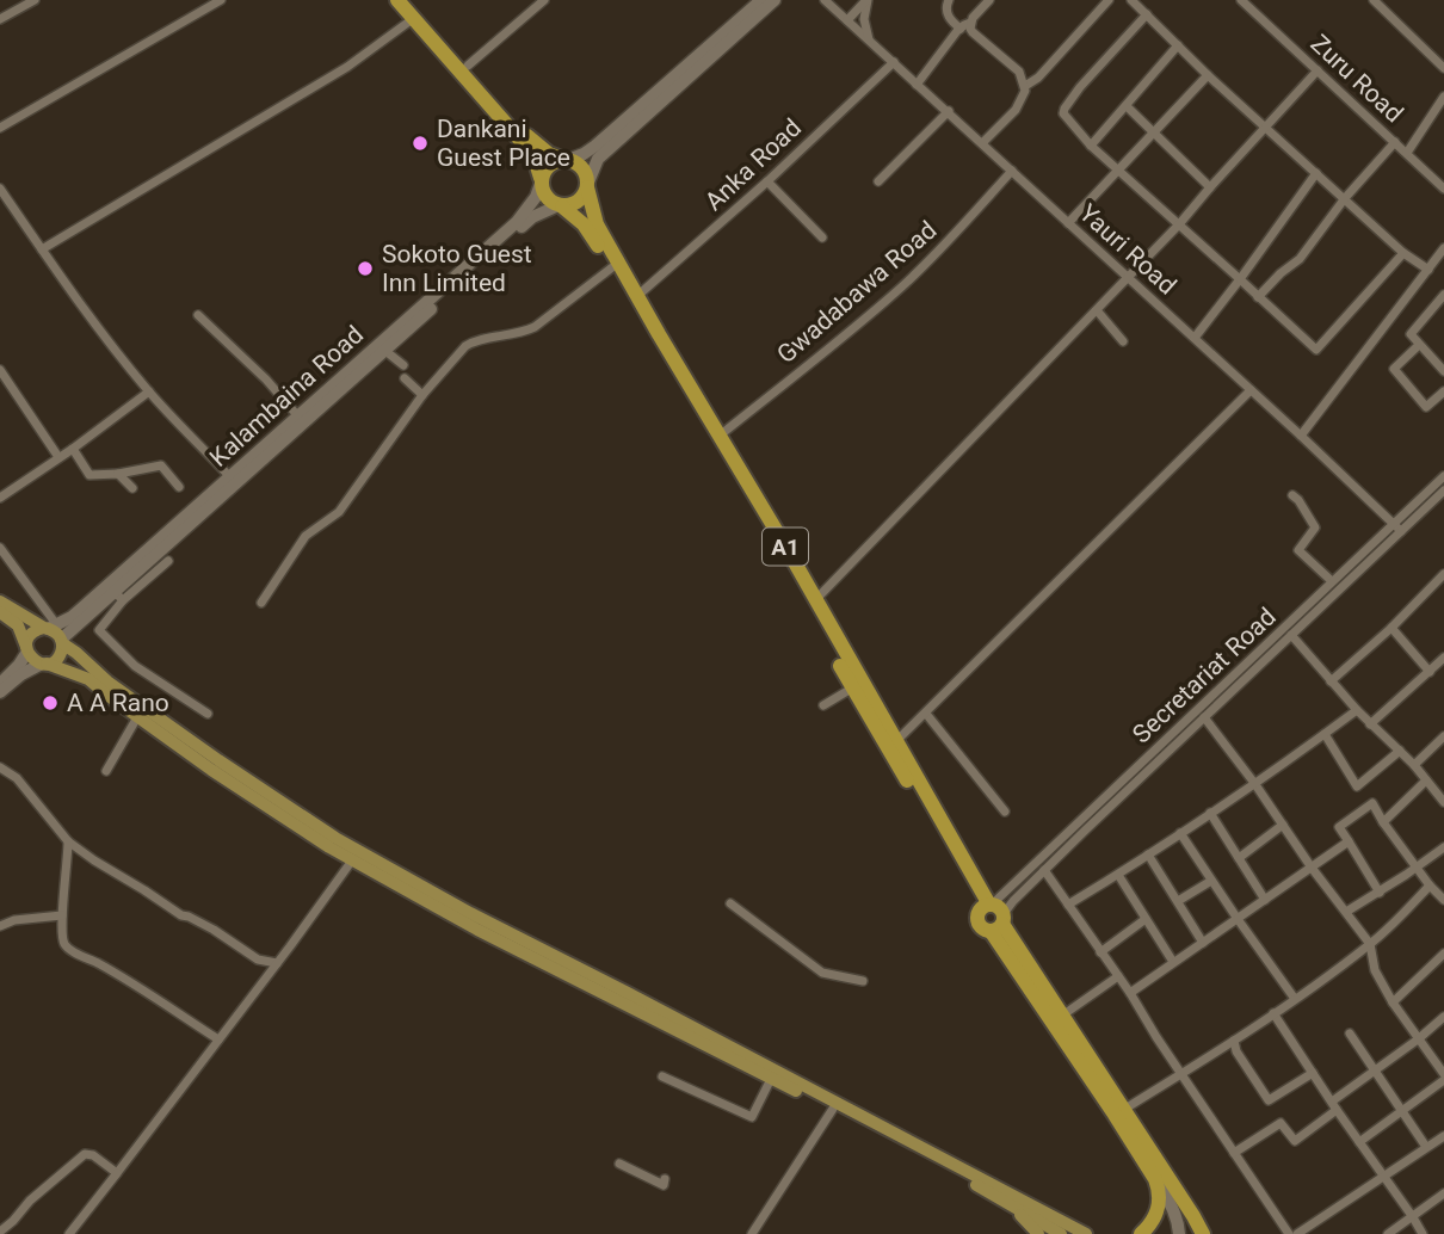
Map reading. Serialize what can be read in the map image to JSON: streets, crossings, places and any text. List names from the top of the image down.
{
  "streets": {
    "highway": ["A1"],
    "main road": ["Kalambaina Road"],
    "street": [
      "Zuru Road",
      "Anka Road",
      "Yauri Road",
      "Gwadabawa Road",
      "Secretariat Road"
    ]
  },
  "crossings": [
    ["Anka Road", "Yauri Road"],
    ["Anka Road", "A1"],
    ["Yauri Road", "Gwadabawa Road"],
    ["Yauri Road", "Secretariat Road"],
    ["Gwadabawa Road", "A1"],
    ["Kalambaina Road", "A1"],
    ["A1", "Secretariat Road"]
  ],
  "places": ["Dankani Guest Place", "Sokoto Guest Inn Limited", "A A Rano"]
}
